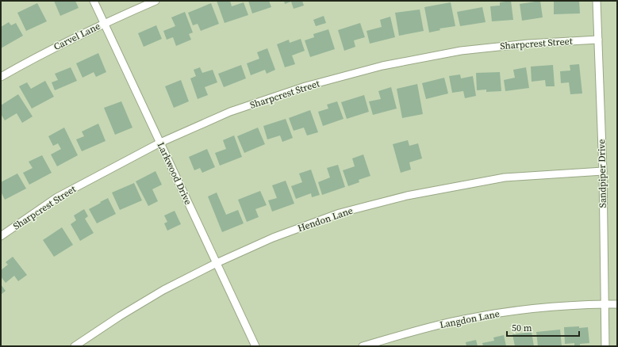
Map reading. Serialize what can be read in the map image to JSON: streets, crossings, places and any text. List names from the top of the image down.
{
  "streets": {
    "street": [
      "Carvel Lane",
      "Sharpcrest Street",
      "Larkwood Drive",
      "Sandpiper Drive",
      "Hendon Lane",
      "Langdon Lane"
    ]
  },
  "crossings": [
    ["Carvel Lane", "Larkwood Drive"],
    ["Sharpcrest Street", "Larkwood Drive"],
    ["Sharpcrest Street", "Sandpiper Drive"],
    ["Larkwood Drive", "Hendon Lane"],
    ["Sandpiper Drive", "Hendon Lane"],
    ["Sandpiper Drive", "Langdon Lane"]
  ],
  "scale_bar": "50 m"
}
